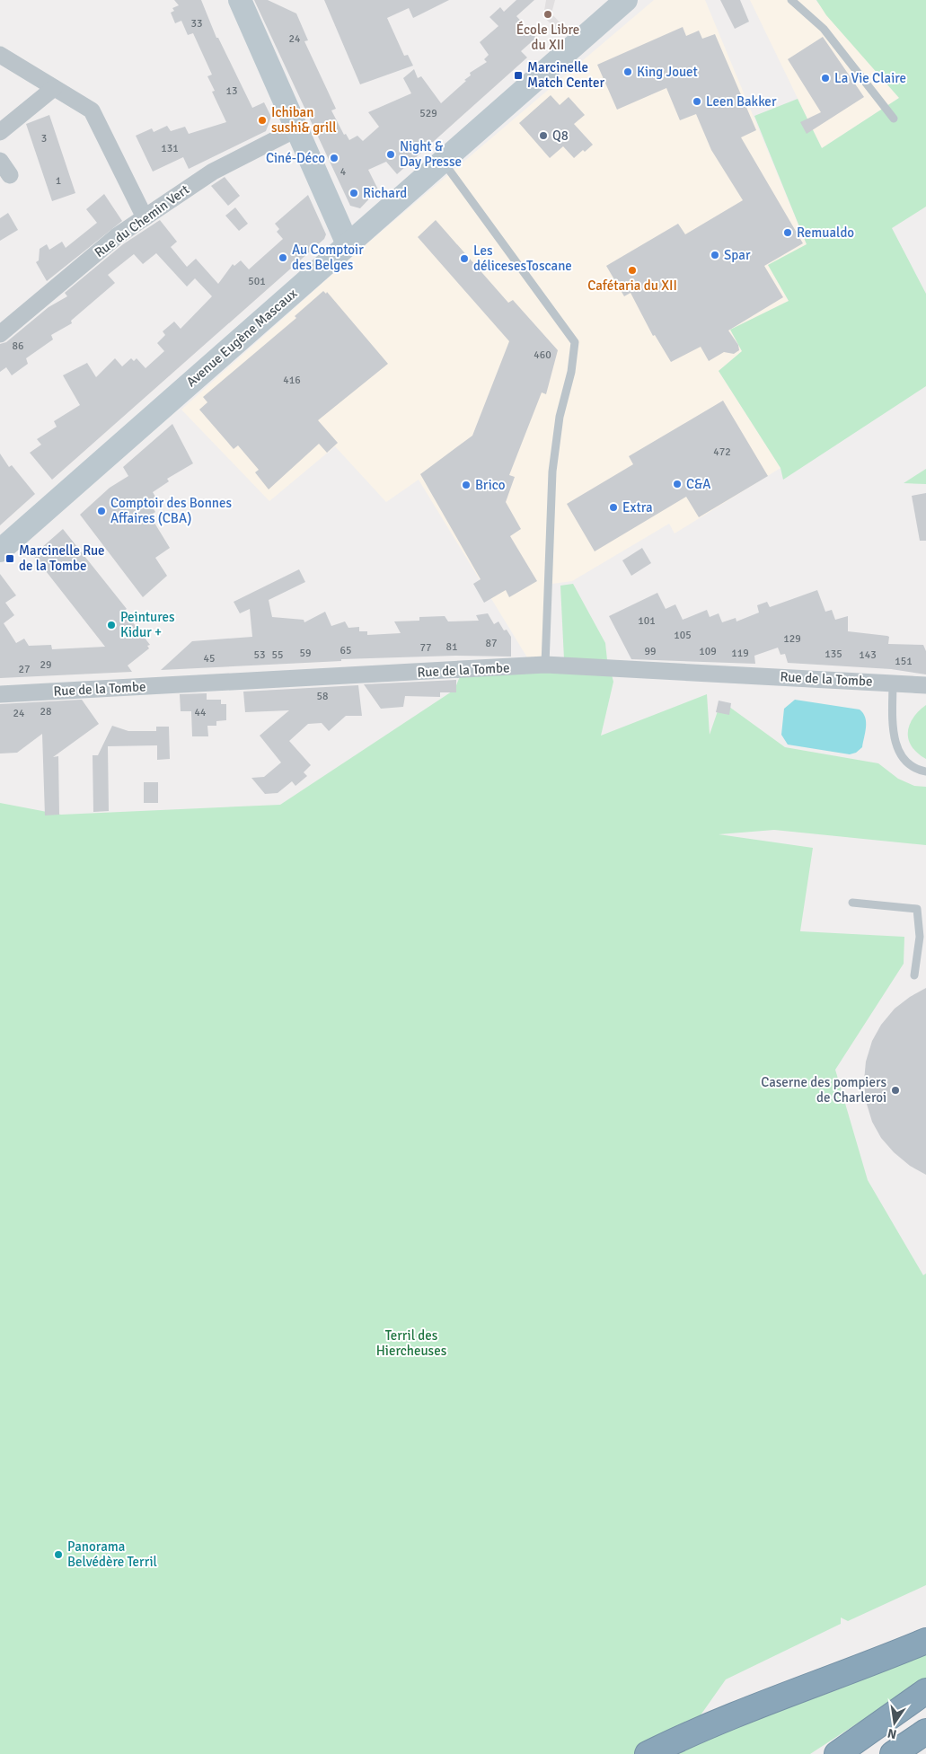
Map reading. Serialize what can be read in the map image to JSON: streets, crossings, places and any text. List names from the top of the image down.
{
  "streets": {
    "main road": ["Avenue Eugène Mascaux"],
    "street": ["Rue du Chemin Vert", "Rue de la Tombe"]
  },
  "parks": ["Terril des Hiercheuses"],
  "places": {
    "other": [
      "École Libre du XII",
      "King Jouet",
      "La Vie Claire",
      "Leen Bakker",
      "Ichiban sushi& grill",
      "Q8",
      "Night & Day Presse",
      "Ciné-Déco",
      "Richard",
      "Remualdo",
      "Spar",
      "Au Comptoir des Belges",
      "Les délicesesToscane",
      "Cafétaria du XII",
      "C&A",
      "Brico",
      "Extra",
      "Comptoir des Bonnes Affaires (CBA)",
      "Peintures Kidur +",
      "Caserne des pompiers de Charleroi",
      "Panorama Belvédère Terril"
    ],
    "transit": ["Marcinelle Match Center", "Marcinelle Rue de la Tombe"]
  },
  "house_numbers": [
    "33",
    "24",
    "13",
    "529",
    "3",
    "131",
    "4",
    "1",
    "501",
    "86",
    "460",
    "416",
    "472",
    "101",
    "105",
    "129",
    "87",
    "81",
    "77",
    "65",
    "99",
    "109",
    "59",
    "119",
    "135",
    "53",
    "55",
    "143",
    "45",
    "151",
    "29",
    "27",
    "58",
    "28",
    "44",
    "24"
  ],
  "north": "bottom"
}
